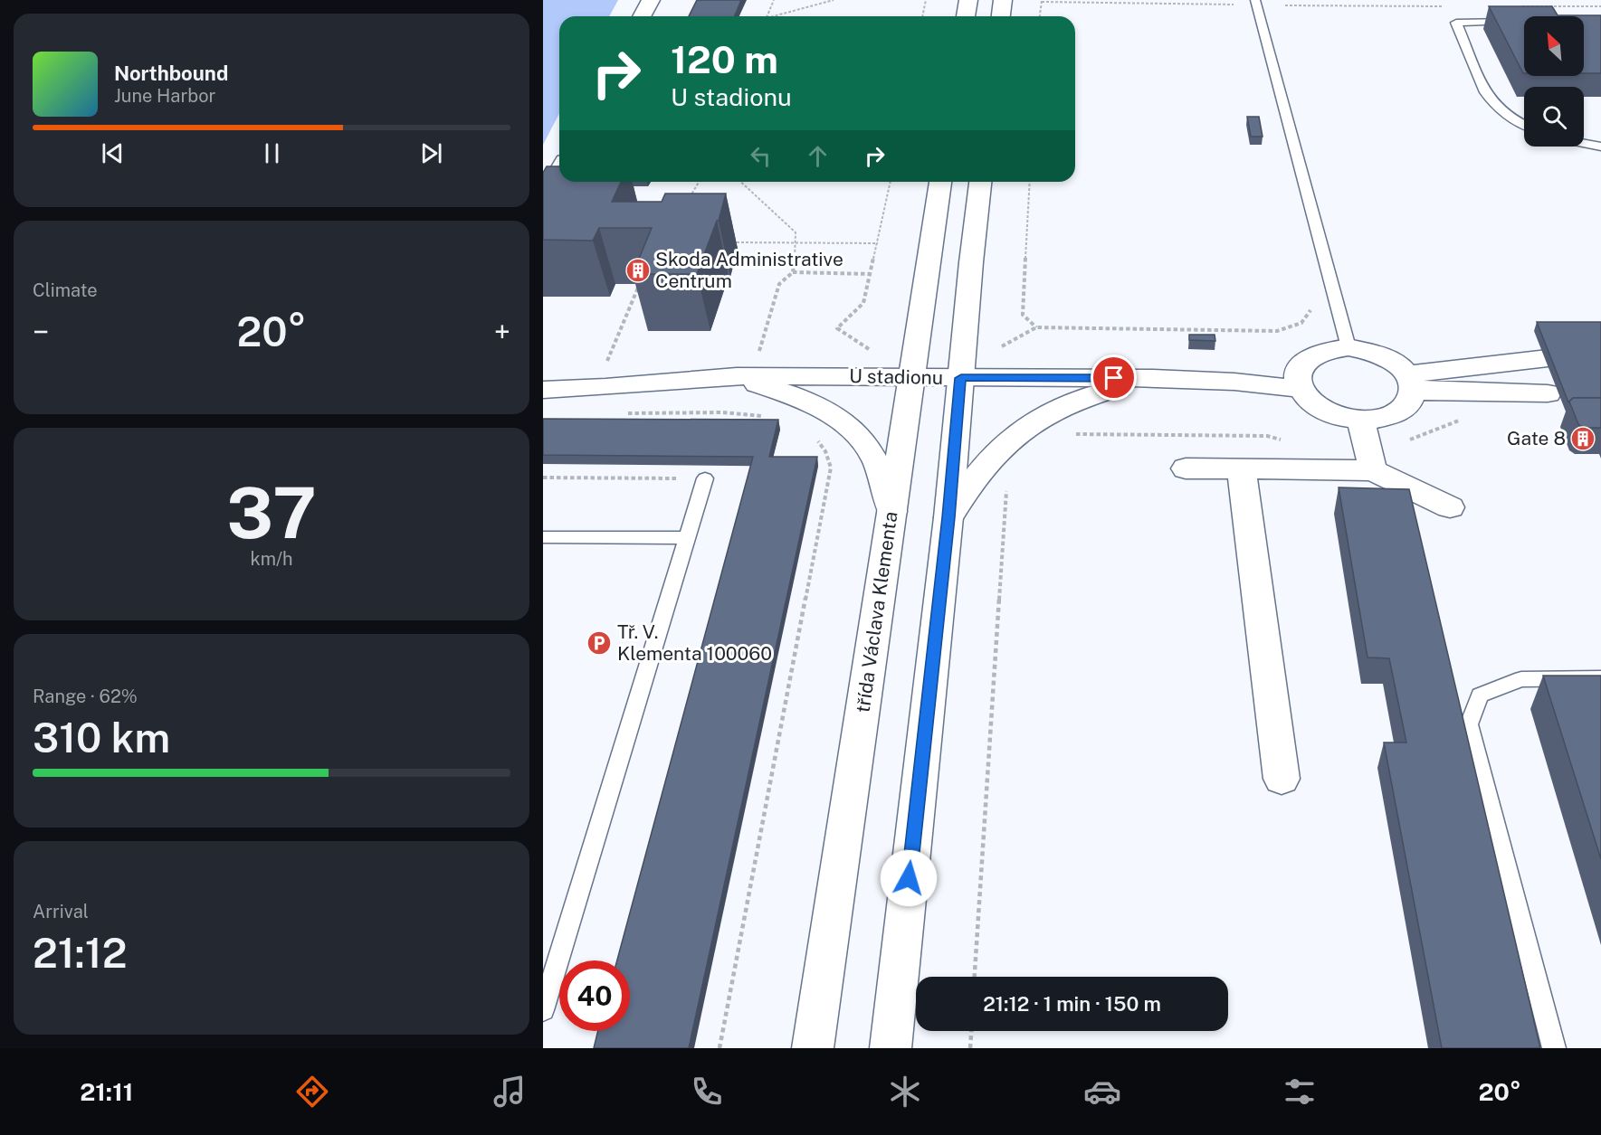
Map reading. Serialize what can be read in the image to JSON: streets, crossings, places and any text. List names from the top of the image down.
{
  "streets": {
    "street": ["U stadionu", "třída Václava Klementa"]
  },
  "crossings": [
    ["U stadionu", "třída Václava Klementa"]
  ],
  "places": {
    "building": ["Skoda Administrative Centrum", "Gate 8"],
    "parking": ["Tř. V. Klementa 100060"]
  },
  "north": "top left",
  "page": {
    "turn": ["120 m", "U stadionu"],
    "song": ["Northbound", "June Harbor"],
    "tile": [
      "Climate",
      ["37", "km/h"],
      ["Range · 62%", "310 km"],
      ["Arrival", "21:12"]
    ],
    "heat": ["−", "20°", "+"],
    "limit": "40",
    "trip": "21:12 · 1 min · 150 m",
    "tabs": ["21:11", "20°"]
  }
}
